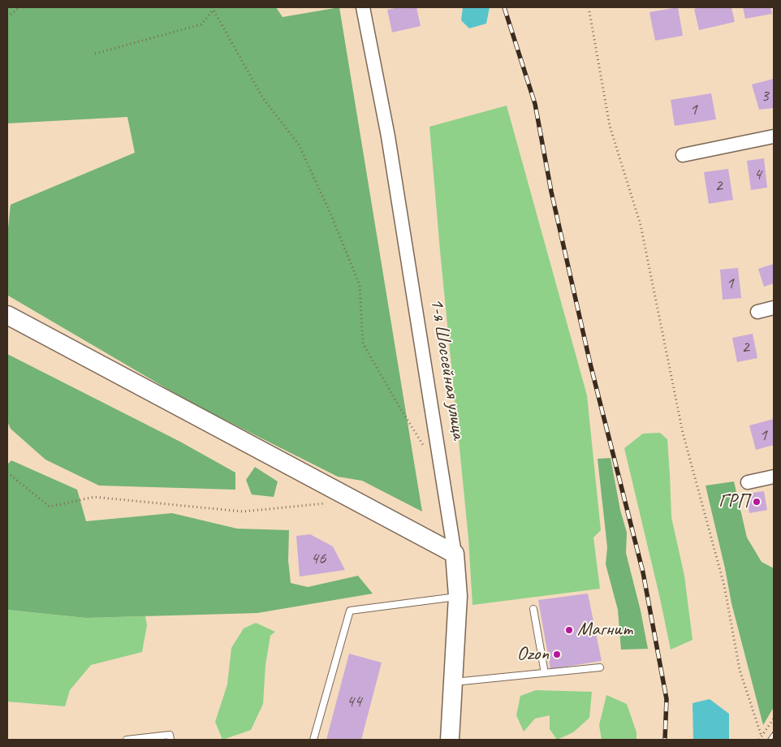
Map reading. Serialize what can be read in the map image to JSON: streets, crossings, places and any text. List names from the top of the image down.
{
  "streets": {
    "street": ["1-я Шоссейная улица"]
  },
  "places": ["ГРП", "Магнит", "Ozon"],
  "house_numbers": [
    "3",
    "1",
    "4",
    "2",
    "1",
    "2",
    "1",
    "46",
    "44"
  ]
}
